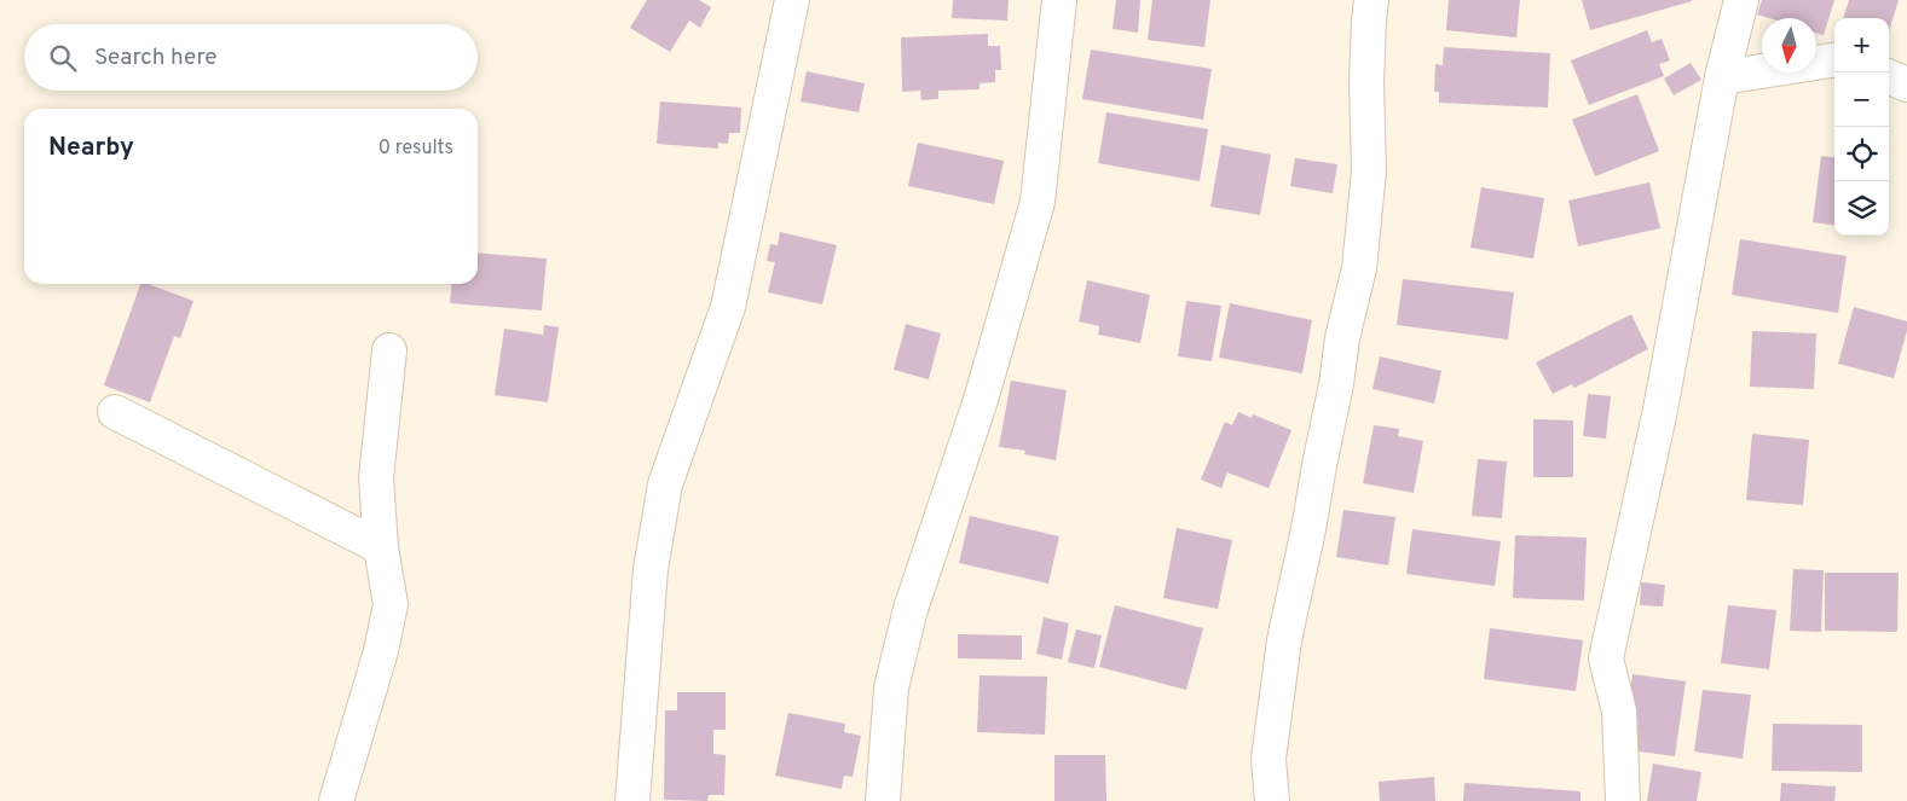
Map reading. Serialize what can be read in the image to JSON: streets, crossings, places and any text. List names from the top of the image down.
{
  "north": "bottom",
  "page": {
    "map_buttons": ["+", "−"],
    "search": "Search here",
    "heading": ["Nearby", "0 results"]
  }
}
